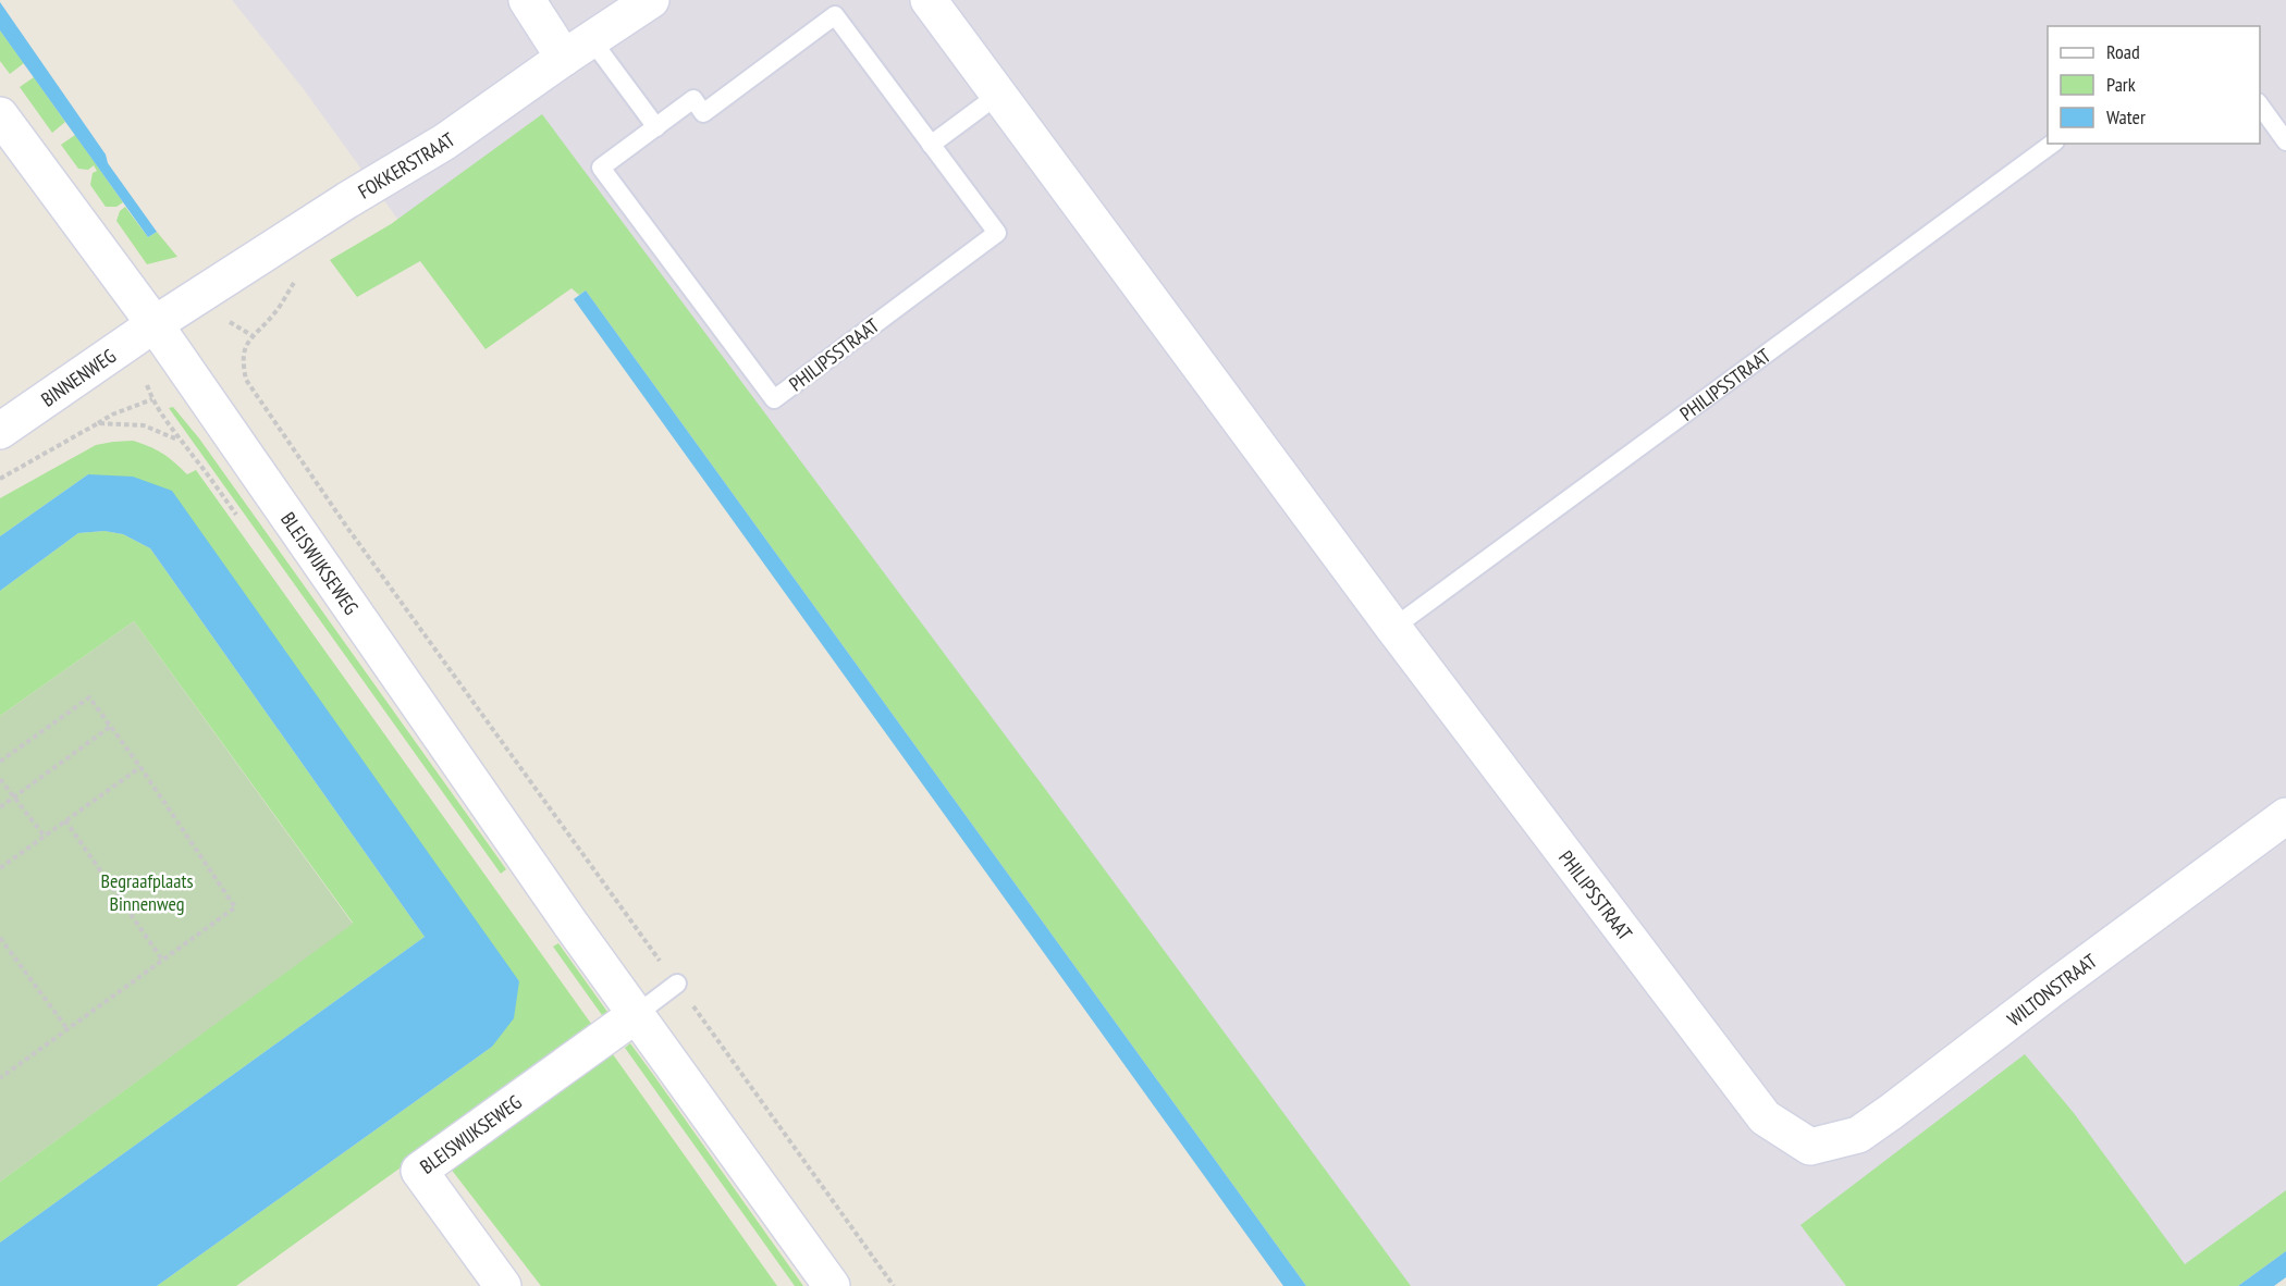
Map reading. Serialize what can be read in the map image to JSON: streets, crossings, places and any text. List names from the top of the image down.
{
  "streets": {
    "street": [
      "FOKKERSTRAAT",
      "PHILIPSSTRAAT",
      "BINNENWEG",
      "BLEISWIJKSEWEG",
      "WILTONSTRAAT"
    ]
  },
  "crossings": [
    ["FOKKERSTRAAT", "BINNENWEG"],
    ["FOKKERSTRAAT", "BLEISWIJKSEWEG"],
    ["PHILIPSSTRAAT", "WILTONSTRAAT"],
    ["BINNENWEG", "BLEISWIJKSEWEG"]
  ],
  "parks": ["Begraafplaats Binnenweg"],
  "legend": ["Road", "Park", "Water"]
}
